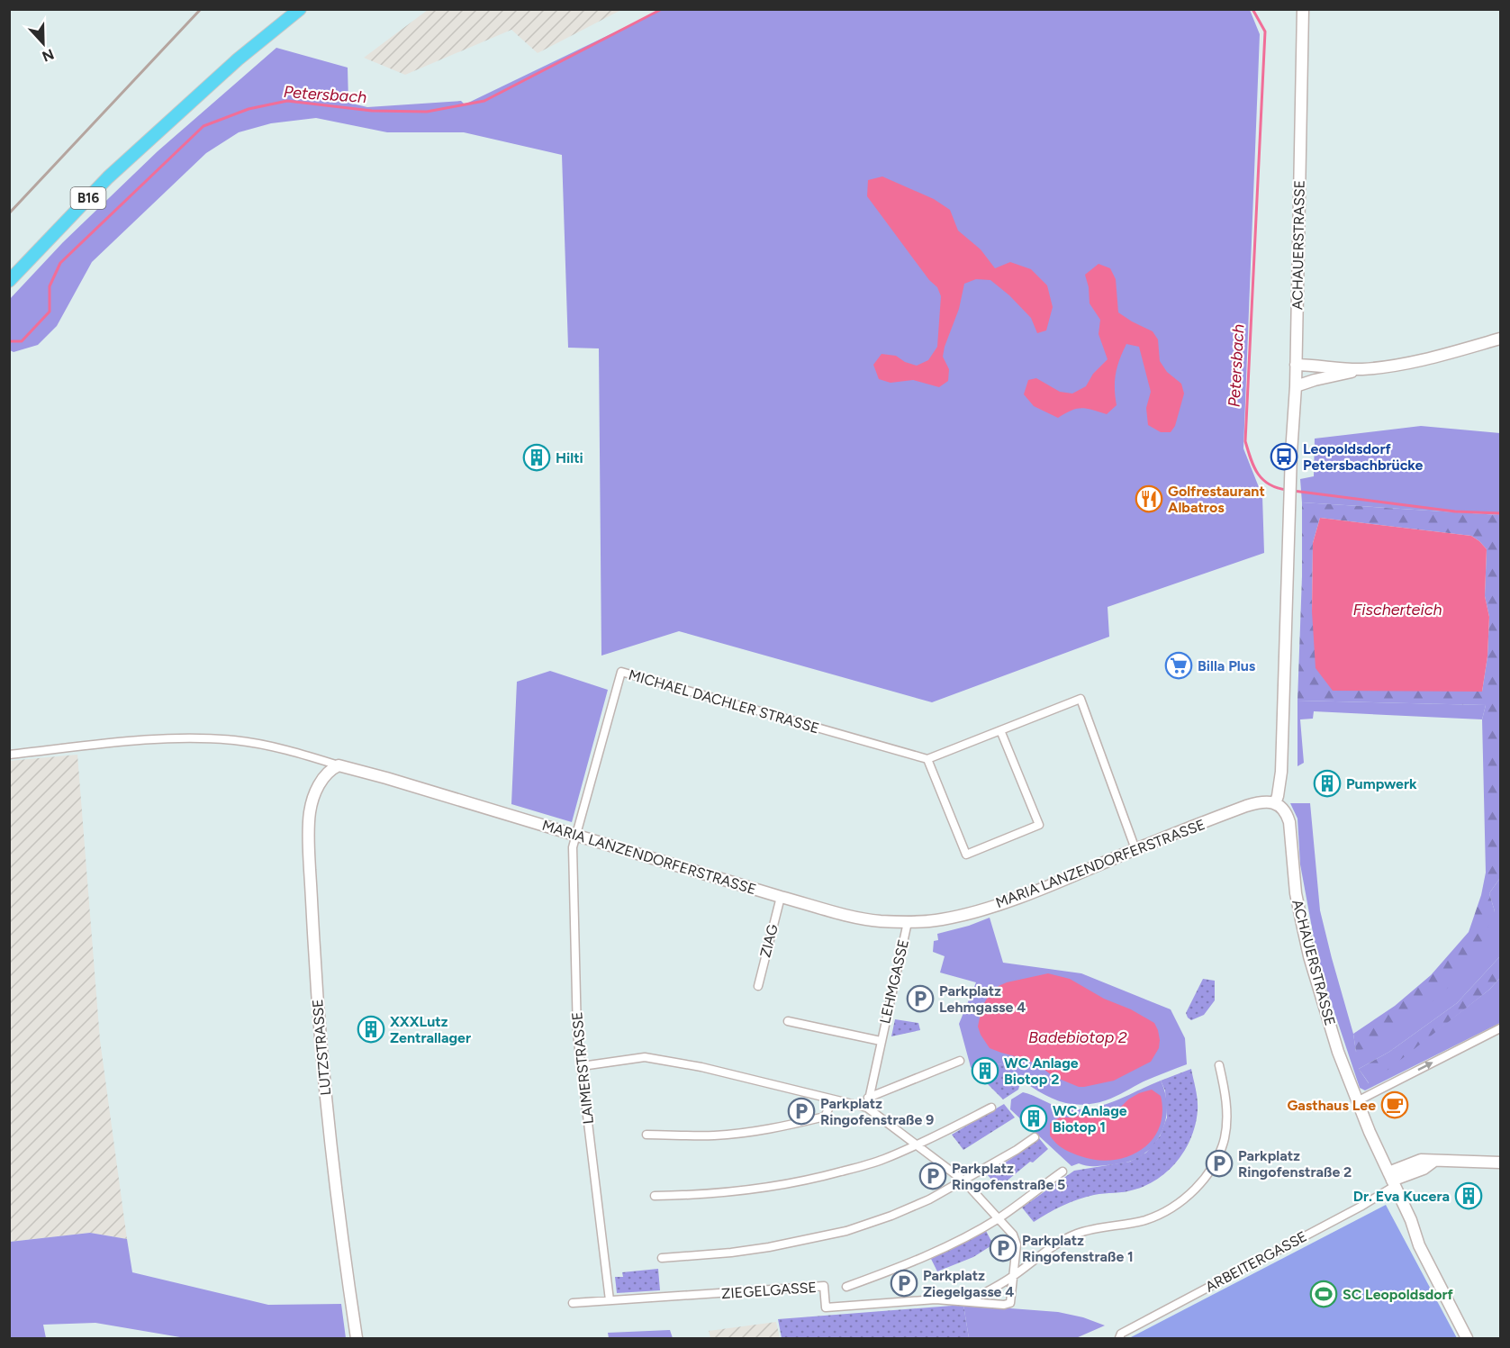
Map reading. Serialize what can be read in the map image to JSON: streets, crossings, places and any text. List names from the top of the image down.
{
  "streets": {
    "main road": ["B16"],
    "street": [
      "ACHAUERSTRASSE",
      "MICHAEL DACHLER STRASSE",
      "MARIA LANZENDORFERSTRASSE",
      "ZIAG",
      "LEHMGASSE",
      "LUTZSTRASSE",
      "LAIMERSTRASSE",
      "ARBEITERGASSE",
      "ZIEGELGASSE"
    ]
  },
  "crossings": [
    ["ACHAUERSTRASSE", "MARIA LANZENDORFERSTRASSE"],
    ["ACHAUERSTRASSE", "ARBEITERGASSE"],
    ["MICHAEL DACHLER STRASSE", "MARIA LANZENDORFERSTRASSE"],
    ["MICHAEL DACHLER STRASSE", "LAIMERSTRASSE"],
    ["MARIA LANZENDORFERSTRASSE", "ZIAG"],
    ["MARIA LANZENDORFERSTRASSE", "LEHMGASSE"],
    ["MARIA LANZENDORFERSTRASSE", "LUTZSTRASSE"],
    ["MARIA LANZENDORFERSTRASSE", "LAIMERSTRASSE"],
    ["LAIMERSTRASSE", "ZIEGELGASSE"]
  ],
  "water": ["Petersbach", "Fischerteich", "Badebiotop 2"],
  "places": {
    "bus stop": ["Leopoldsdorf Petersbachbrücke"],
    "building": [
      "Hilti",
      "Pumpwerk",
      "XXXLutz Zentrallager",
      "WC Anlage Biotop 2",
      "WC Anlage Biotop 1",
      "Dr. Eva Kucera"
    ],
    "restaurant": ["Golfrestaurant Albatros"],
    "supermarket": ["Billa Plus"],
    "parking": [
      "Parkplatz Lehmgasse 4",
      "Parkplatz Ringofenstraße 9",
      "Parkplatz Ringofenstraße 2",
      "Parkplatz Ringofenstraße 5",
      "Parkplatz Ringofenstraße 1",
      "Parkplatz Ziegelgasse 4"
    ],
    "cafe": ["Gasthaus Lee"],
    "sports": ["SC Leopoldsdorf"]
  },
  "north": "bottom"
}
